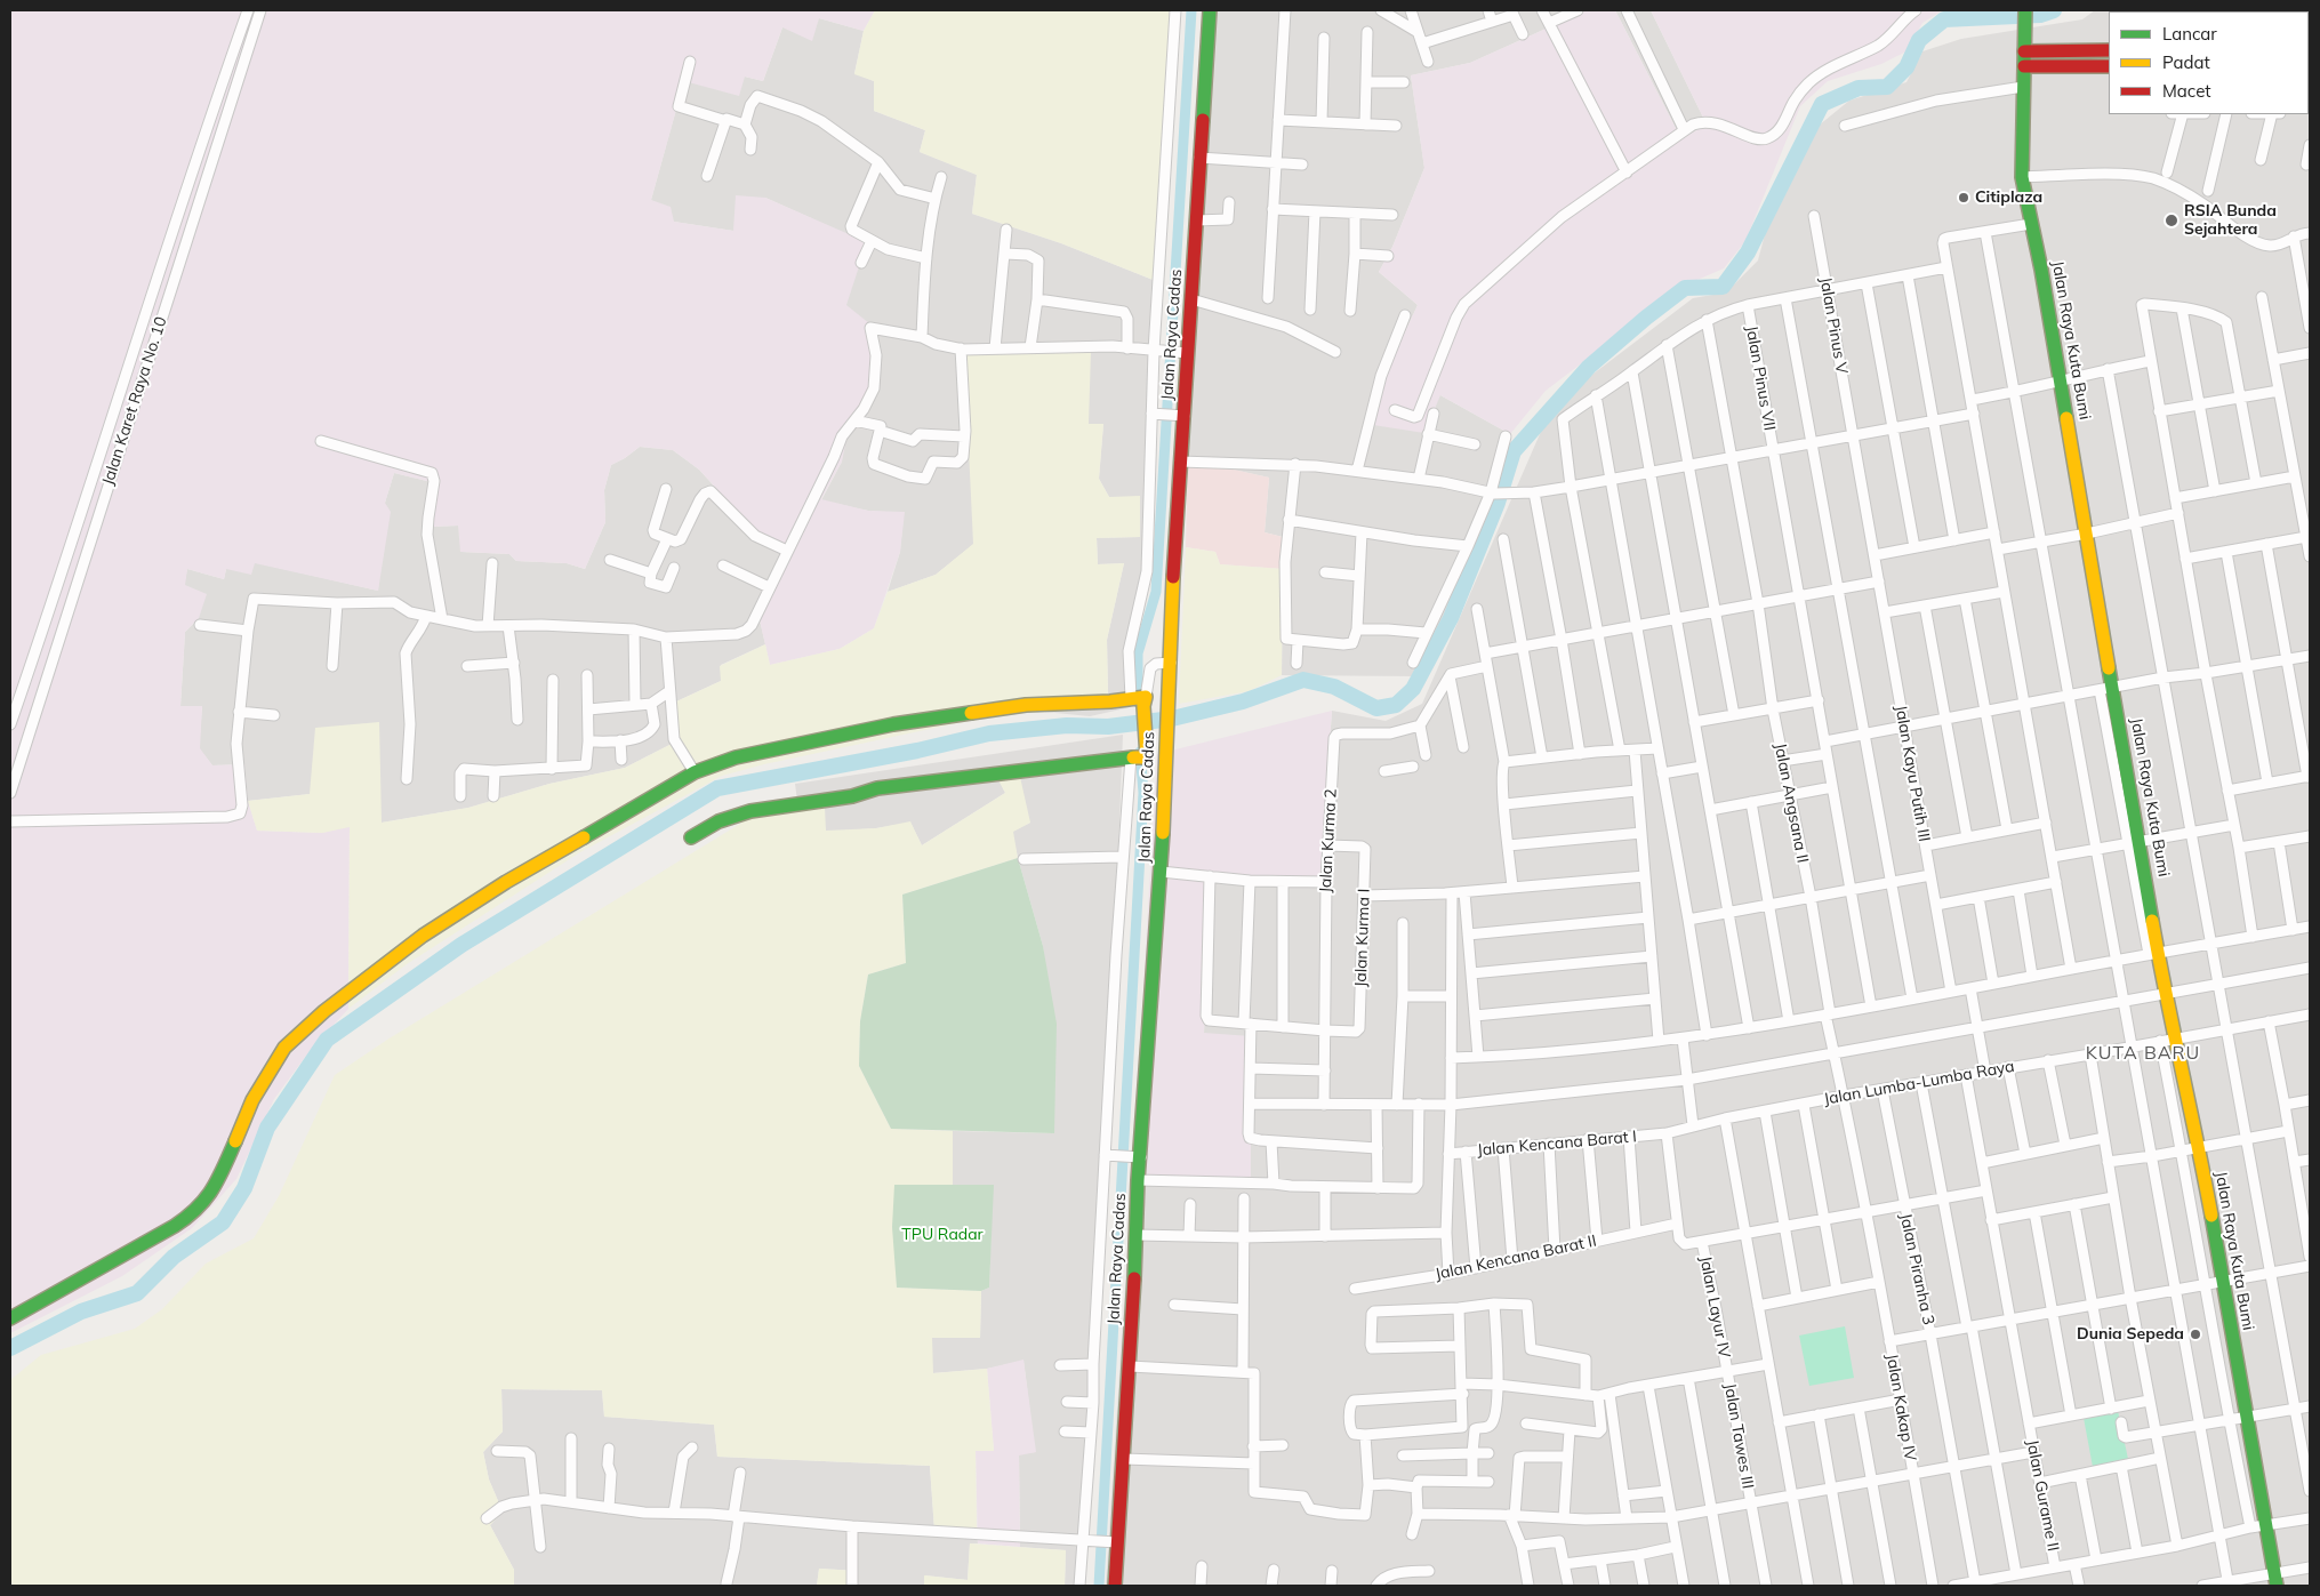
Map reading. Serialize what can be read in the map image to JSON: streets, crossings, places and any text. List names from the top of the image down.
{
  "streets": {
    "street": [
      "Jalan Pinus V",
      "Jalan Raya Cadas",
      "Jalan Raya Kuta Bumi",
      "Jalan Pinus VII",
      "Jalan Karet Raya No. 10",
      "Jalan Kayu Putih III",
      "Jalan Angsana II",
      "Jalan Kurma 2",
      "Jalan Kurma I",
      "Jalan Lumba-Lumba Raya",
      "Jalan Kencana Barat I",
      "Jalan Kencana Barat II",
      "Jalan Piranha 3",
      "Jalan Layur IV",
      "Jalan Kakap IV",
      "Jalan Tawes III",
      "Jalan Gurame II"
    ]
  },
  "crossings": [
    ["Jalan Pinus V", "Jalan Kayu Putih III"],
    ["Jalan Raya Kuta Bumi", "Jalan Lumba-Lumba Raya"],
    ["Jalan Angsana II", "Jalan Lumba-Lumba Raya"],
    ["Jalan Angsana II", "Jalan Kakap IV"],
    ["Jalan Kurma 2", "Jalan Kurma I"],
    ["Jalan Lumba-Lumba Raya", "Jalan Kencana Barat I"],
    ["Jalan Lumba-Lumba Raya", "Jalan Piranha 3"],
    ["Jalan Lumba-Lumba Raya", "Jalan Kakap IV"],
    ["Jalan Lumba-Lumba Raya", "Jalan Gurame II"],
    ["Jalan Layur IV", "Jalan Tawes III"]
  ],
  "districts": ["KUTA BARU"],
  "parks": ["TPU Radar"],
  "places": ["Citiplaza", "RSIA Bunda Sejahtera", "Dunia Sepeda"],
  "legend": ["Lancar", "Padat", "Macet"]
}
